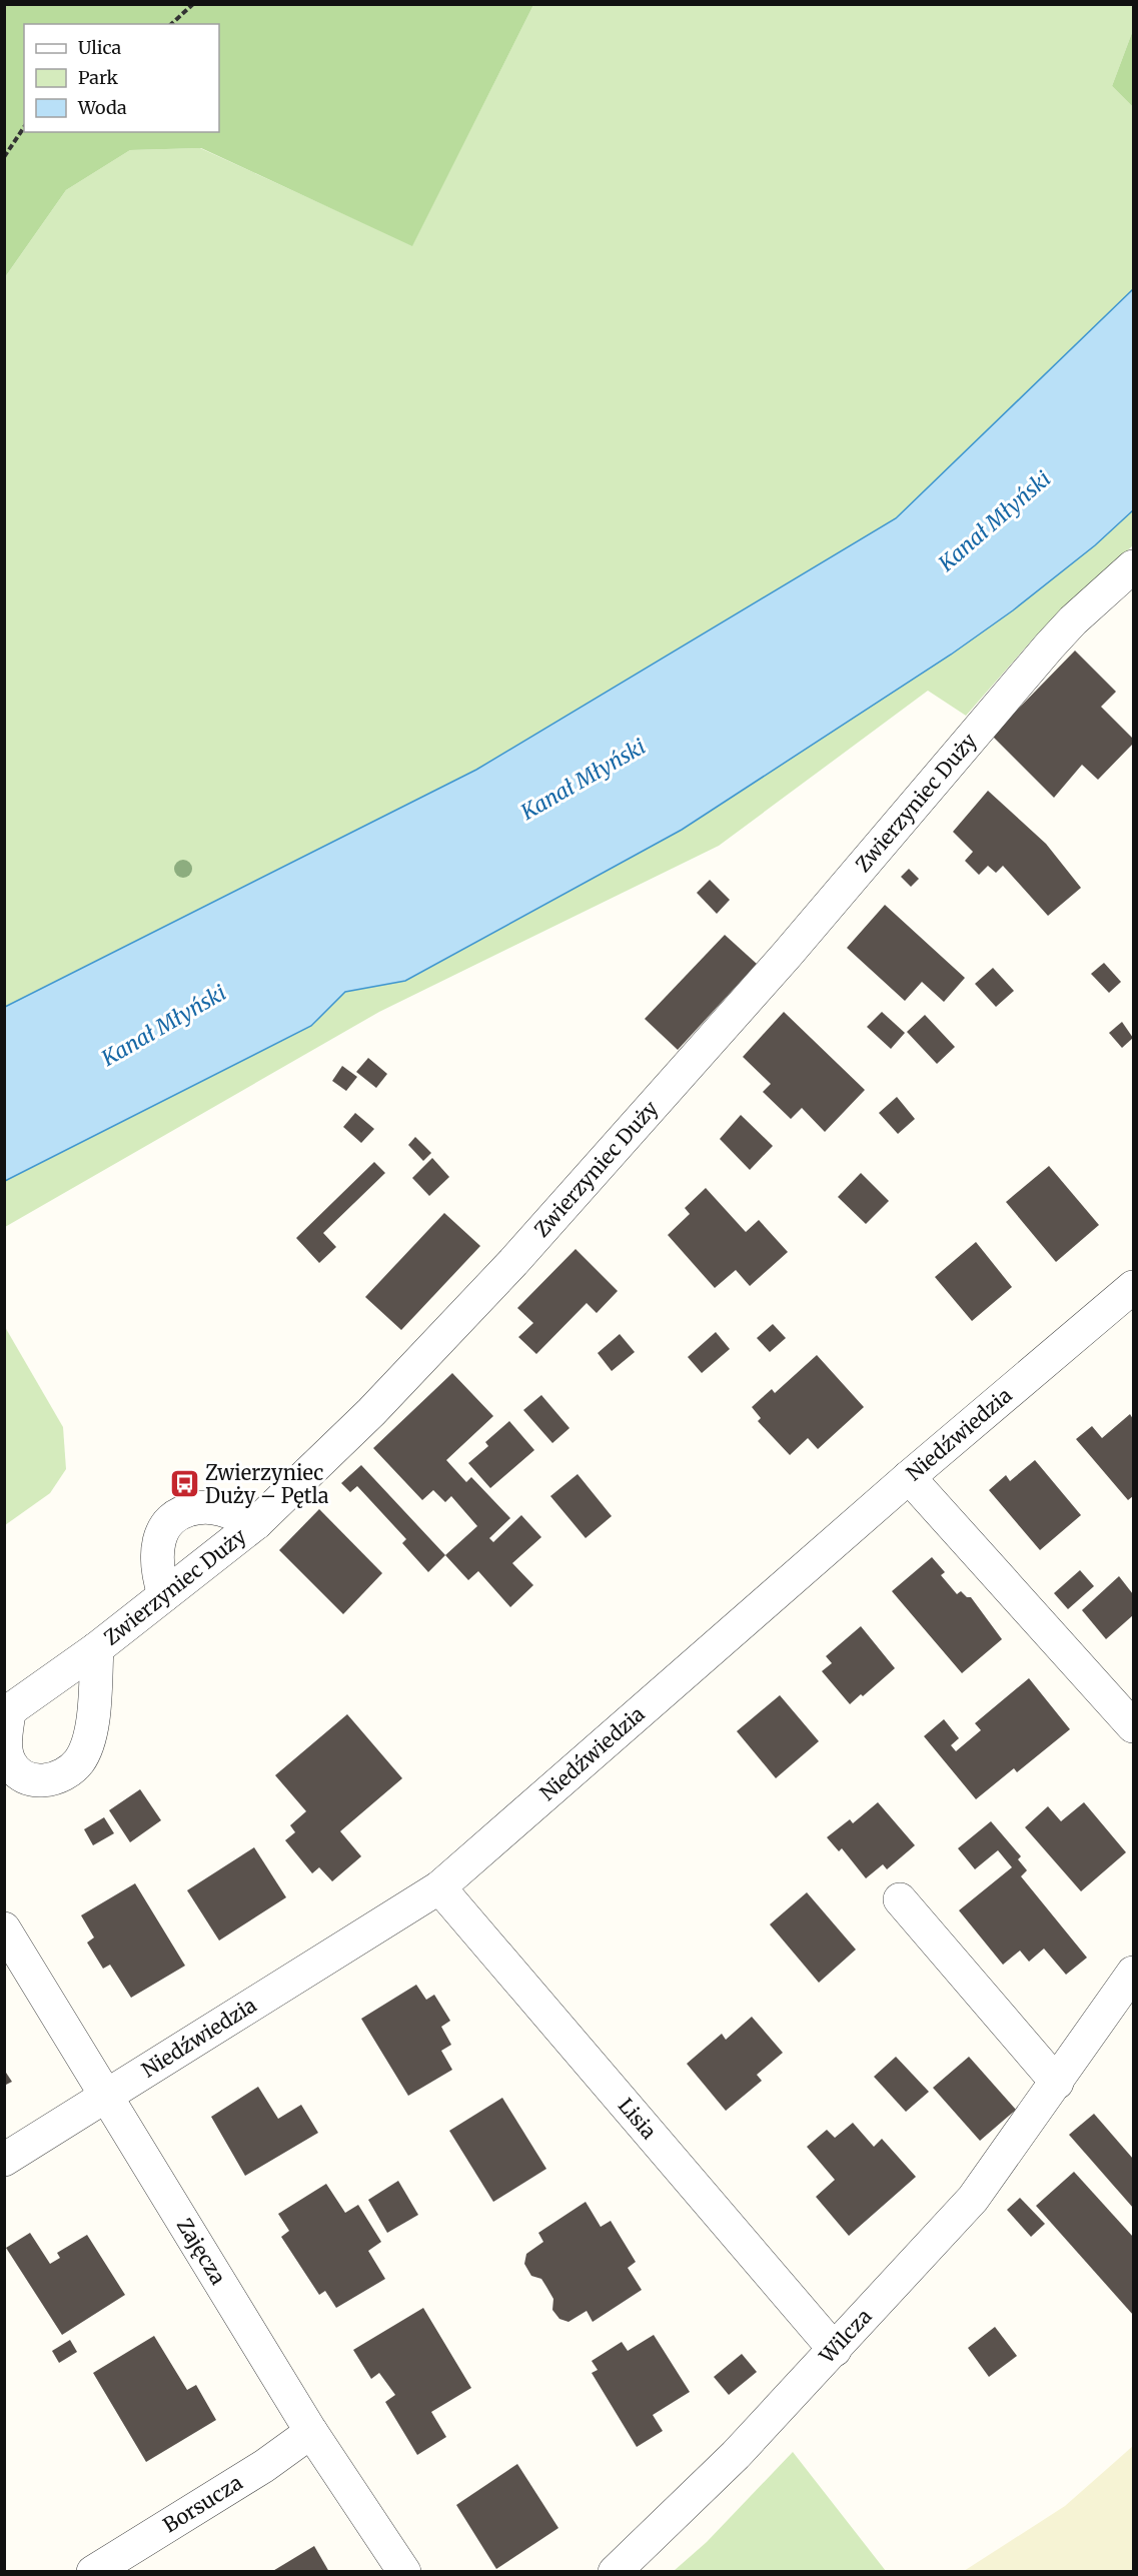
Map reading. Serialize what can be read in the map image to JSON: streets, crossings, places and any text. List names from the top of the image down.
{
  "streets": {
    "street": [
      "Zwierzyniec Duży",
      "Niedźwiedzia",
      "Lisia",
      "Zajęcza",
      "Wilcza",
      "Borsucza"
    ]
  },
  "crossings": [
    ["Niedźwiedzia", "Lisia"],
    ["Niedźwiedzia", "Zajęcza"],
    ["Lisia", "Wilcza"],
    ["Zajęcza", "Borsucza"]
  ],
  "water": ["Kanał Młyński"],
  "places": {
    "bus stop": ["Zwierzyniec Duży – Pętla"]
  },
  "legend": ["Ulica", "Park", "Woda"]
}
